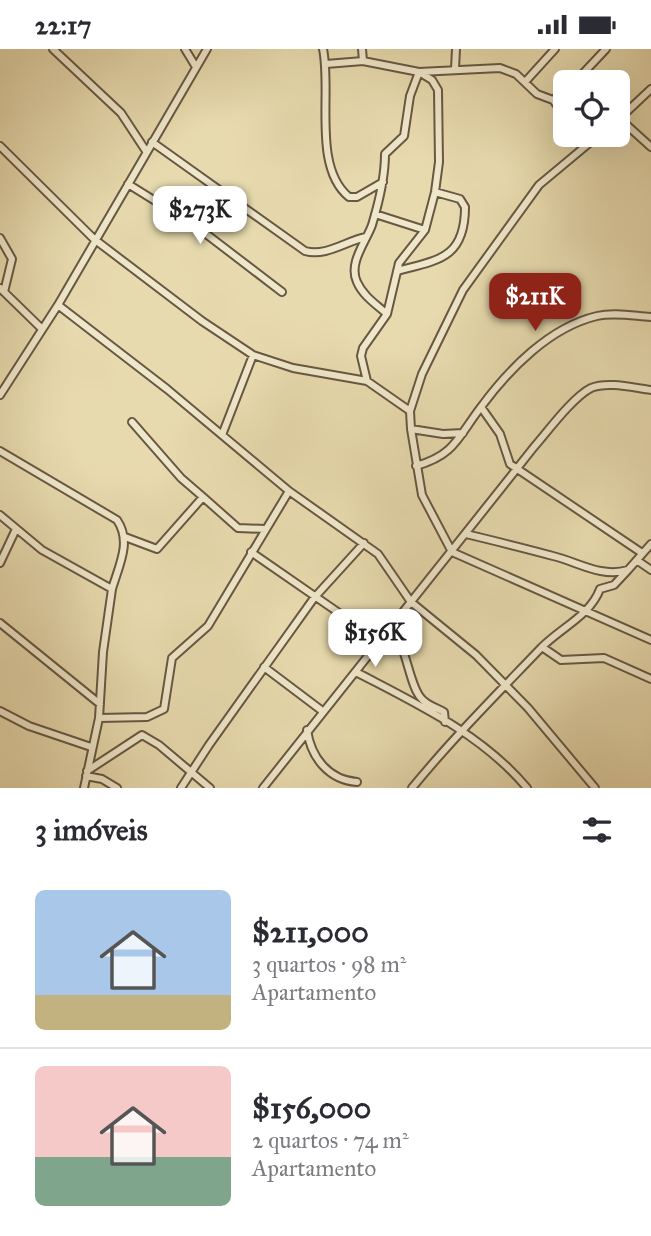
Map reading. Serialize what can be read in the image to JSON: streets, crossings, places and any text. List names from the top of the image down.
{
  "page": {
    "status": "22:17",
    "price": ["$273K", "$211K", "$156K"],
    "heading": "3 imóveis",
    "list": [
      {
        "name": "$211,000",
        "note": "3 quartos · 98 m² · Apartamento"
      },
      {
        "name": "$156,000",
        "note": "2 quartos · 74 m² · Apartamento"
      }
    ]
  }
}
